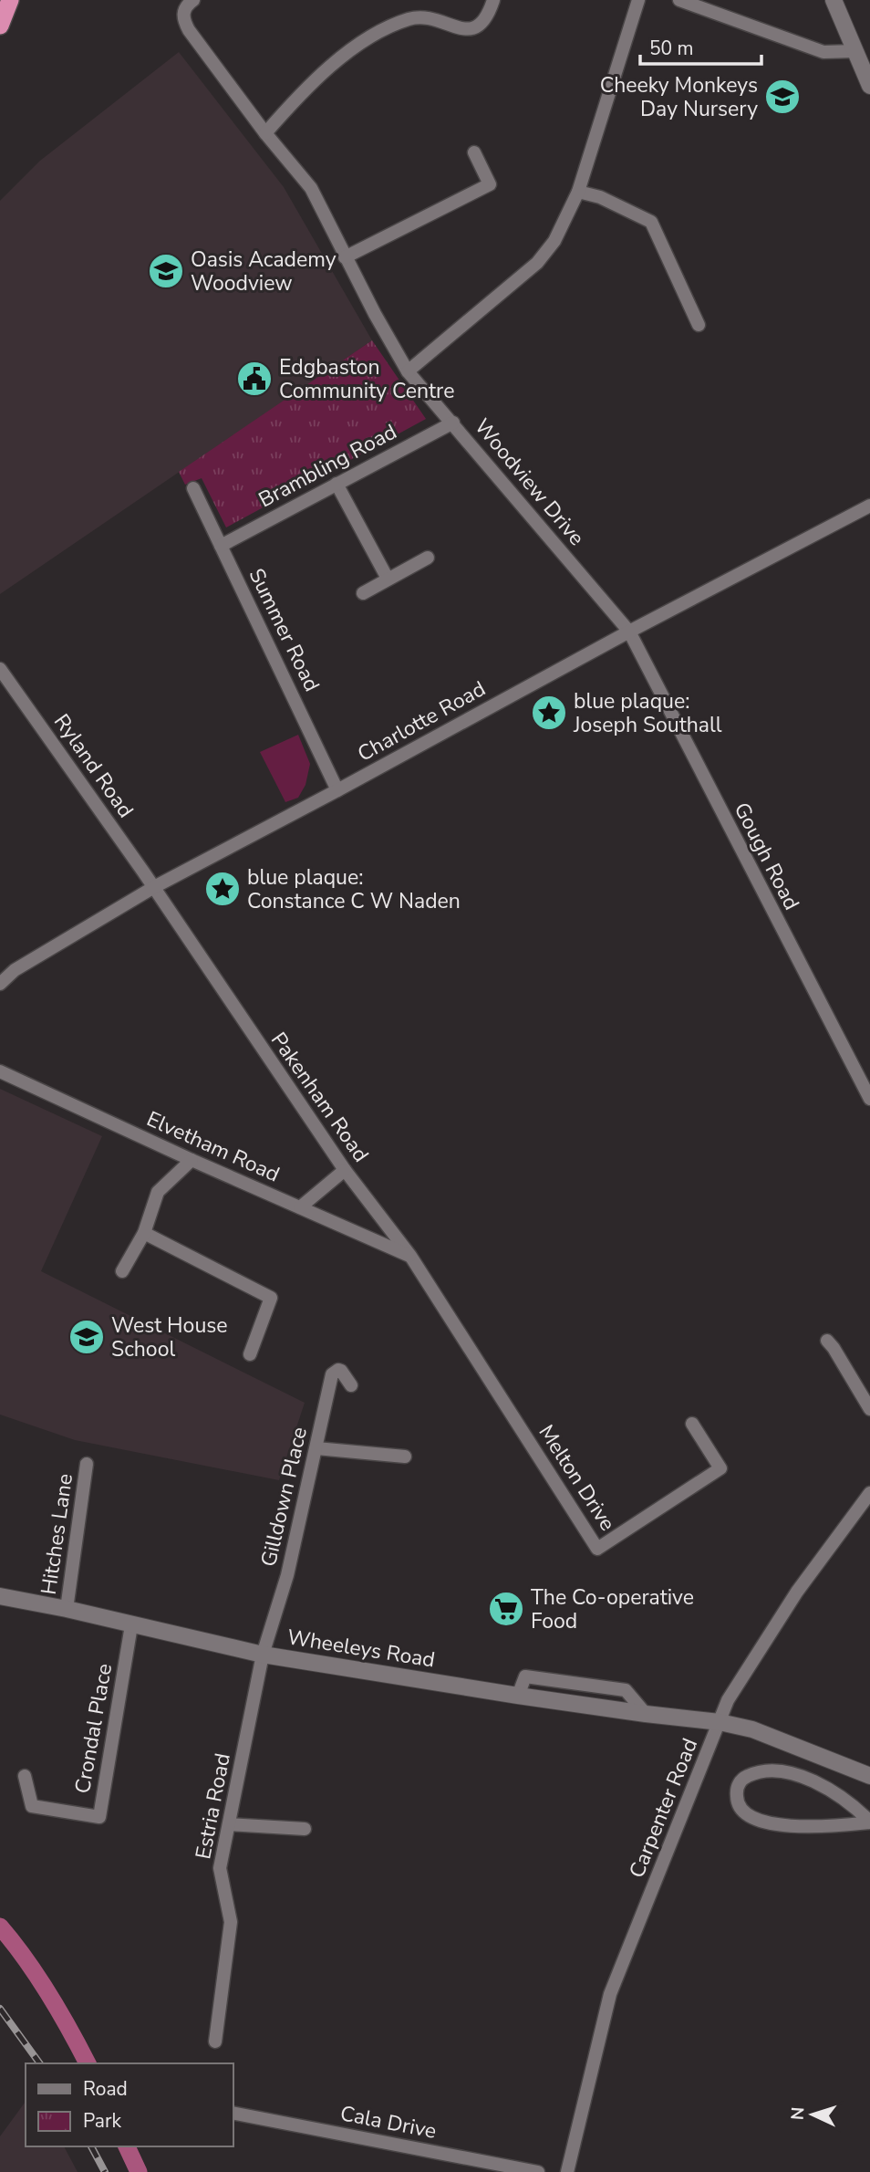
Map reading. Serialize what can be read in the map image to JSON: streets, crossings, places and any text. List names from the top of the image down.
{
  "streets": {
    "street": [
      "Brambling Road",
      "Woodview Drive",
      "Summer Road",
      "Charlotte Road",
      "Ryland Road",
      "Gough Road",
      "Pakenham Road",
      "Elvetham Road",
      "Melton Drive",
      "Gilldown Place",
      "Hitches Lane",
      "Wheeleys Road",
      "Crondal Place",
      "Estria Road",
      "Carpenter Road",
      "Cala Drive"
    ]
  },
  "crossings": [
    ["Brambling Road", "Woodview Drive"],
    ["Brambling Road", "Summer Road"],
    ["Woodview Drive", "Charlotte Road"],
    ["Woodview Drive", "Gough Road"],
    ["Summer Road", "Charlotte Road"],
    ["Charlotte Road", "Ryland Road"],
    ["Charlotte Road", "Gough Road"],
    ["Charlotte Road", "Pakenham Road"],
    ["Ryland Road", "Pakenham Road"],
    ["Pakenham Road", "Elvetham Road"],
    ["Pakenham Road", "Melton Drive"],
    ["Gilldown Place", "Wheeleys Road"],
    ["Gilldown Place", "Estria Road"],
    ["Hitches Lane", "Wheeleys Road"],
    ["Wheeleys Road", "Crondal Place"],
    ["Wheeleys Road", "Estria Road"],
    ["Wheeleys Road", "Carpenter Road"]
  ],
  "places": {
    "school or university": ["Cheeky Monkeys Day Nursery", "Oasis Academy Woodview", "West House School"],
    "public building": ["Edgbaston Community Centre"],
    "place": ["blue plaque: Joseph Southall", "blue plaque: Constance C W Naden"],
    "supermarket": ["The Co-operative Food"]
  },
  "legend": ["Road", "Park"],
  "scale_bar": "50 m",
  "north": "left"
}
